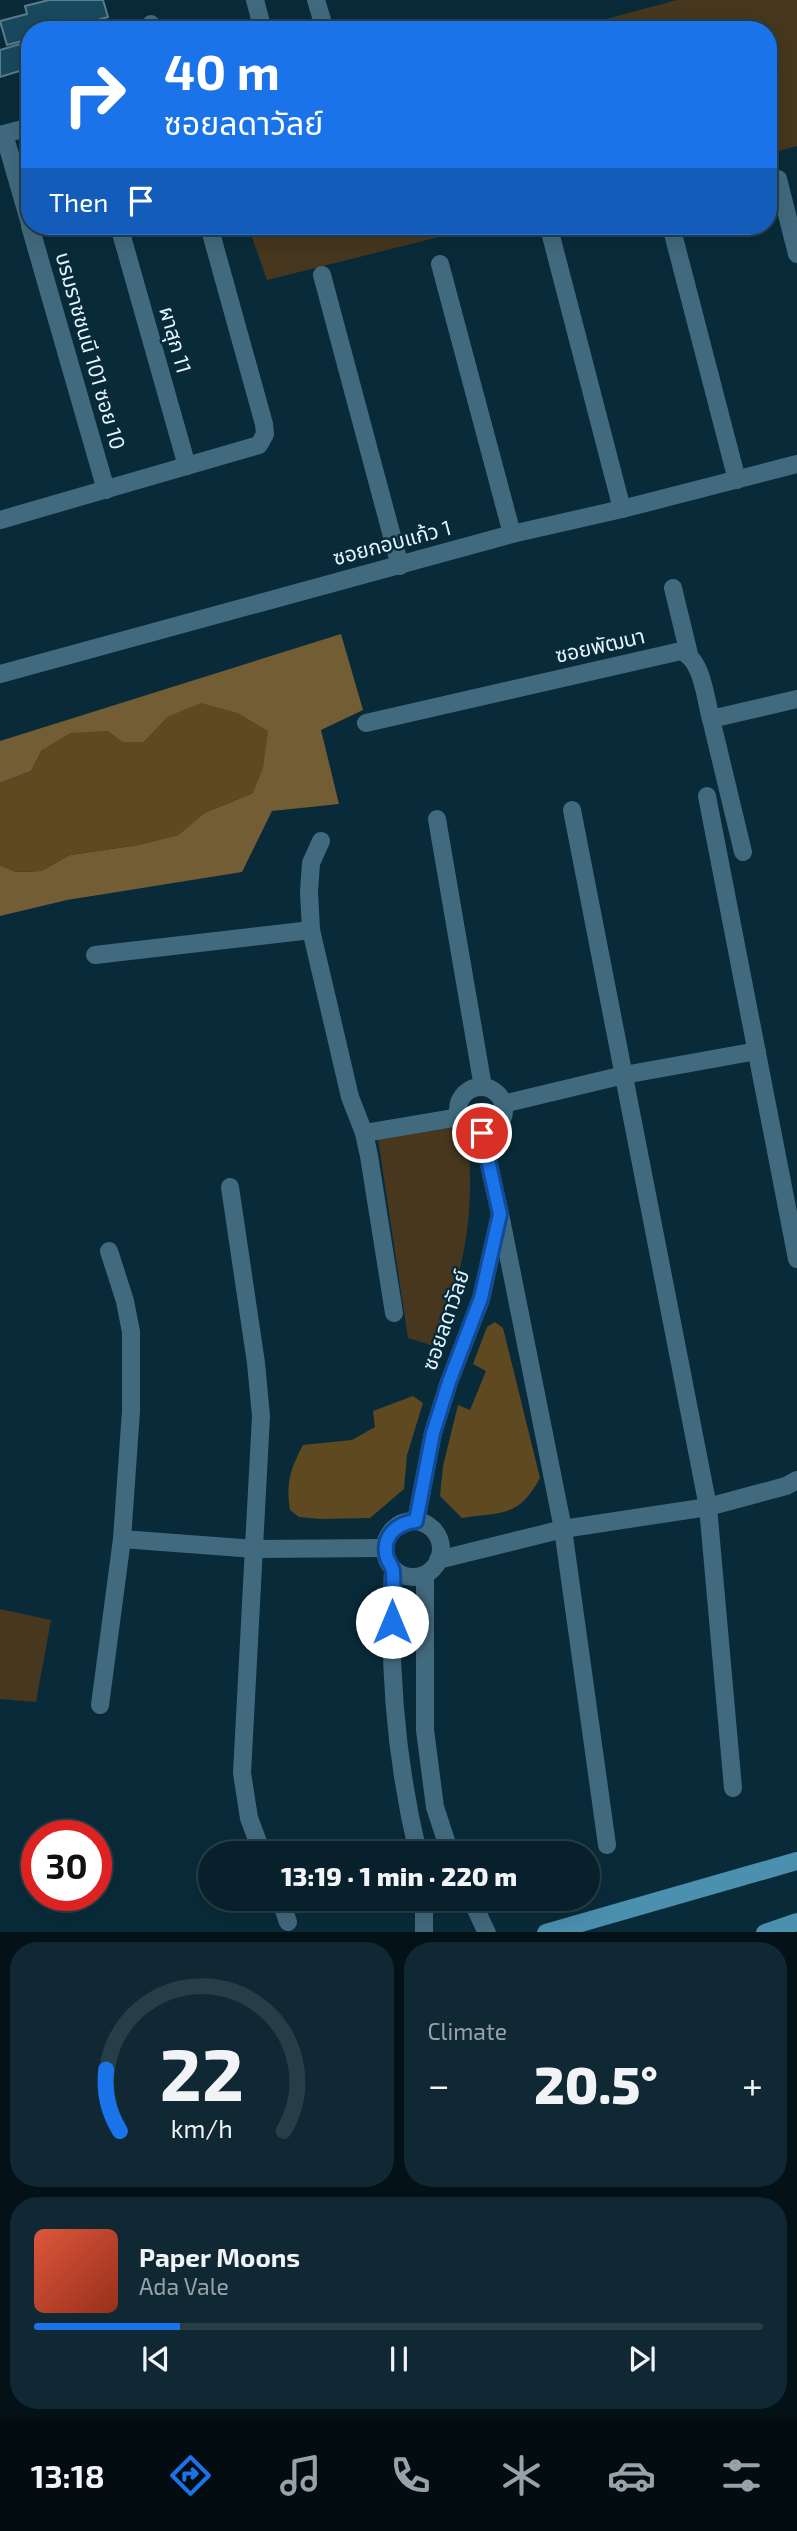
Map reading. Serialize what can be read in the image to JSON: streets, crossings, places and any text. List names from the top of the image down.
{
  "streets": {
    "street": [
      "ผาสุก 11",
      "บรมราชชนนี 101 ซอย 10",
      "ซอยกอบแก้ว 1",
      "ซอยพัฒนา",
      "ซอยลดาวัลย์"
    ]
  },
  "page": {
    "turn": ["40 m", "ซอยลดาวัลย์"],
    "then": "Then",
    "limit": "30",
    "trip": "13:19 · 1 min · 220 m",
    "tile": "Climate",
    "heat": ["−", "20.5°", "+"],
    "song": ["Paper Moons", "Ada Vale"],
    "tabs": "13:18",
    "gauge": ["22", "km/h"]
  }
}
